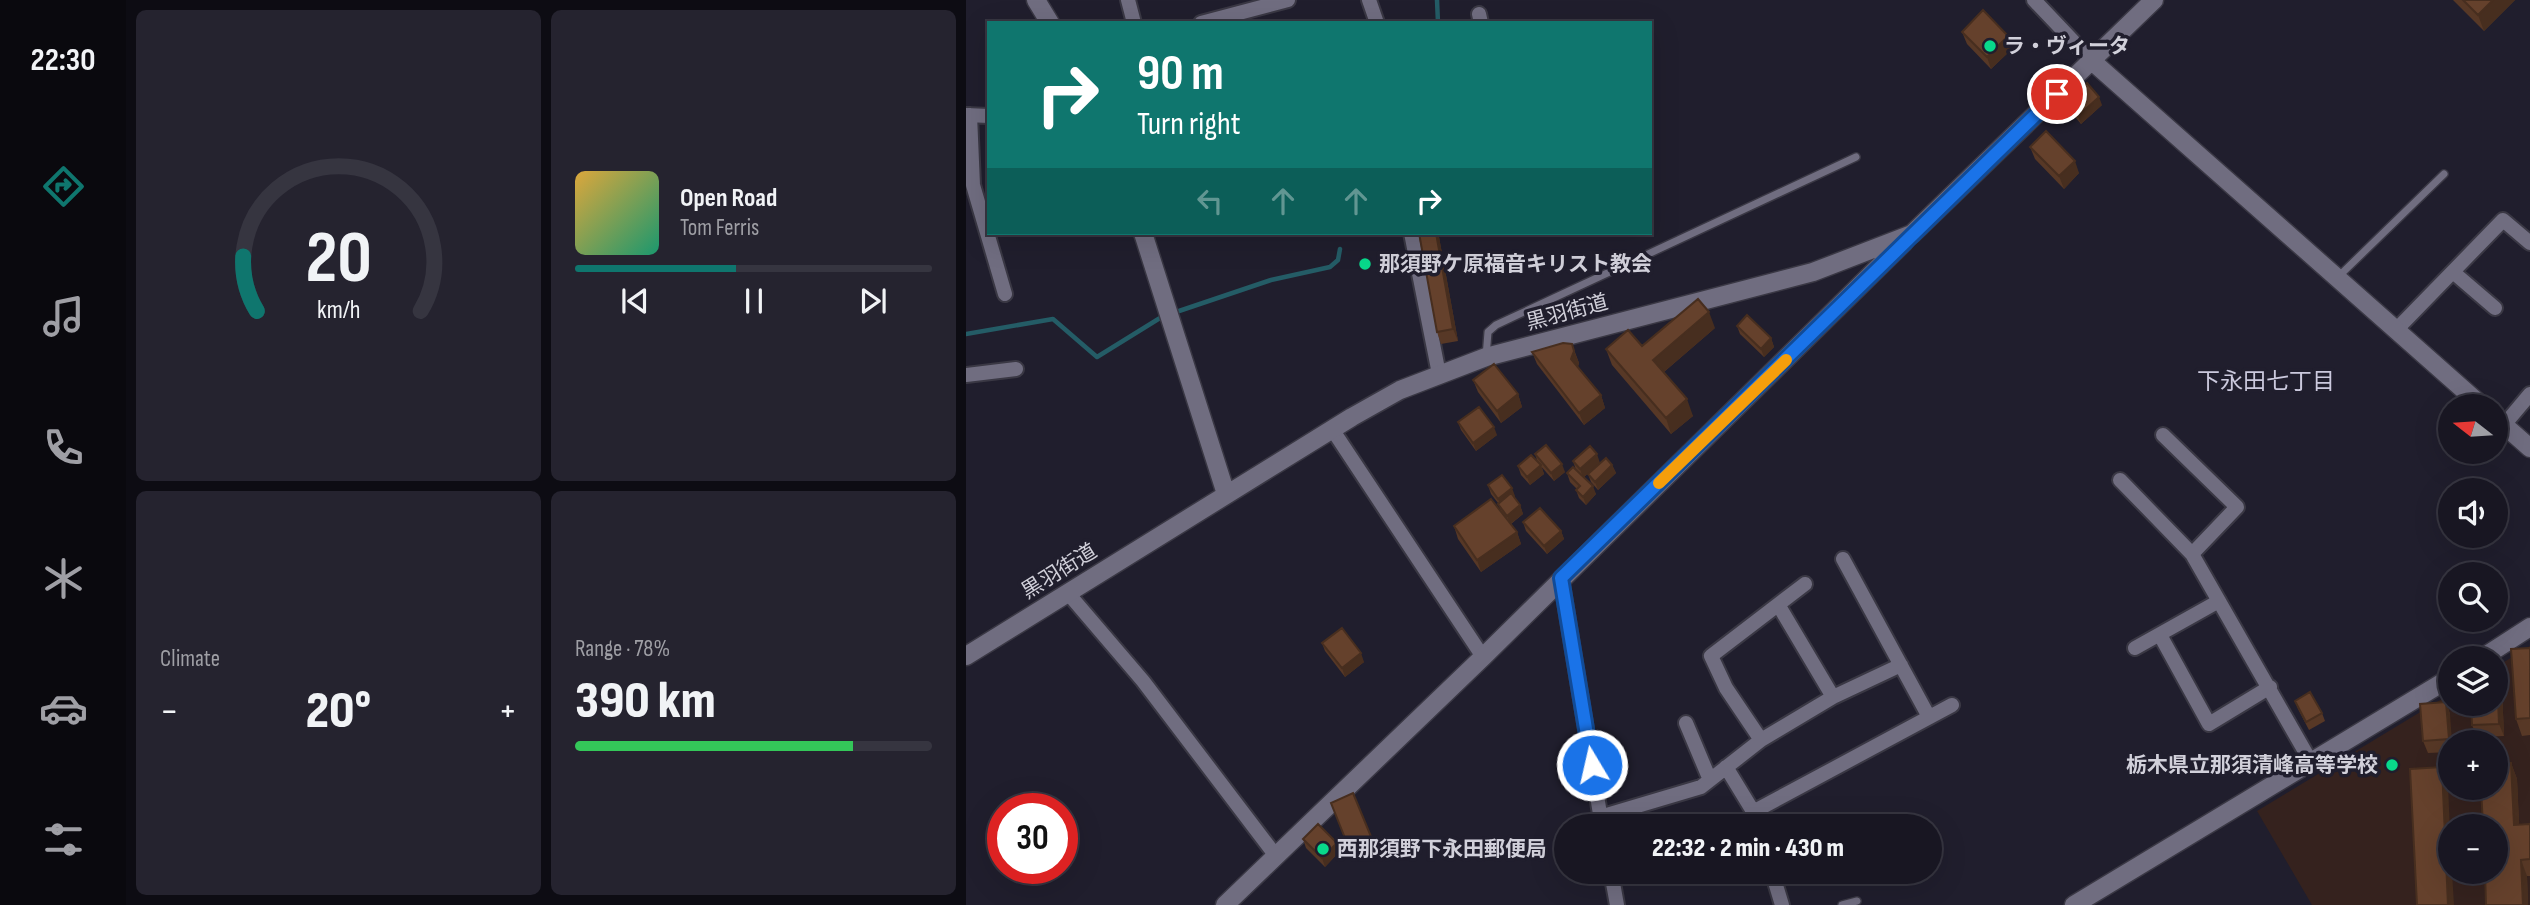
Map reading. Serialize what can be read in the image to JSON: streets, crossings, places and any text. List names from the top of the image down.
{
  "streets": {
    "street": ["黒羽街道"]
  },
  "districts": ["下永田七丁目"],
  "places": [
    "ラ・ヴィータ",
    "那須野ケ原福音キリスト教会",
    "栃木県立那須清峰高等学校",
    "西那須野下永田郵便局"
  ],
  "north": "left",
  "page": {
    "tabs": "22:30",
    "turn": ["90 m", "Turn right"],
    "song": ["Open Road", "Tom Ferris"],
    "map_buttons": ["+", "−"],
    "tile": [
      "Climate",
      ["Range · 78%", "390 km"]
    ],
    "heat": ["−", "20°", "+"],
    "limit": "30",
    "trip": "22:32 · 2 min · 430 m",
    "gauge": ["20", "km/h"]
  }
}
